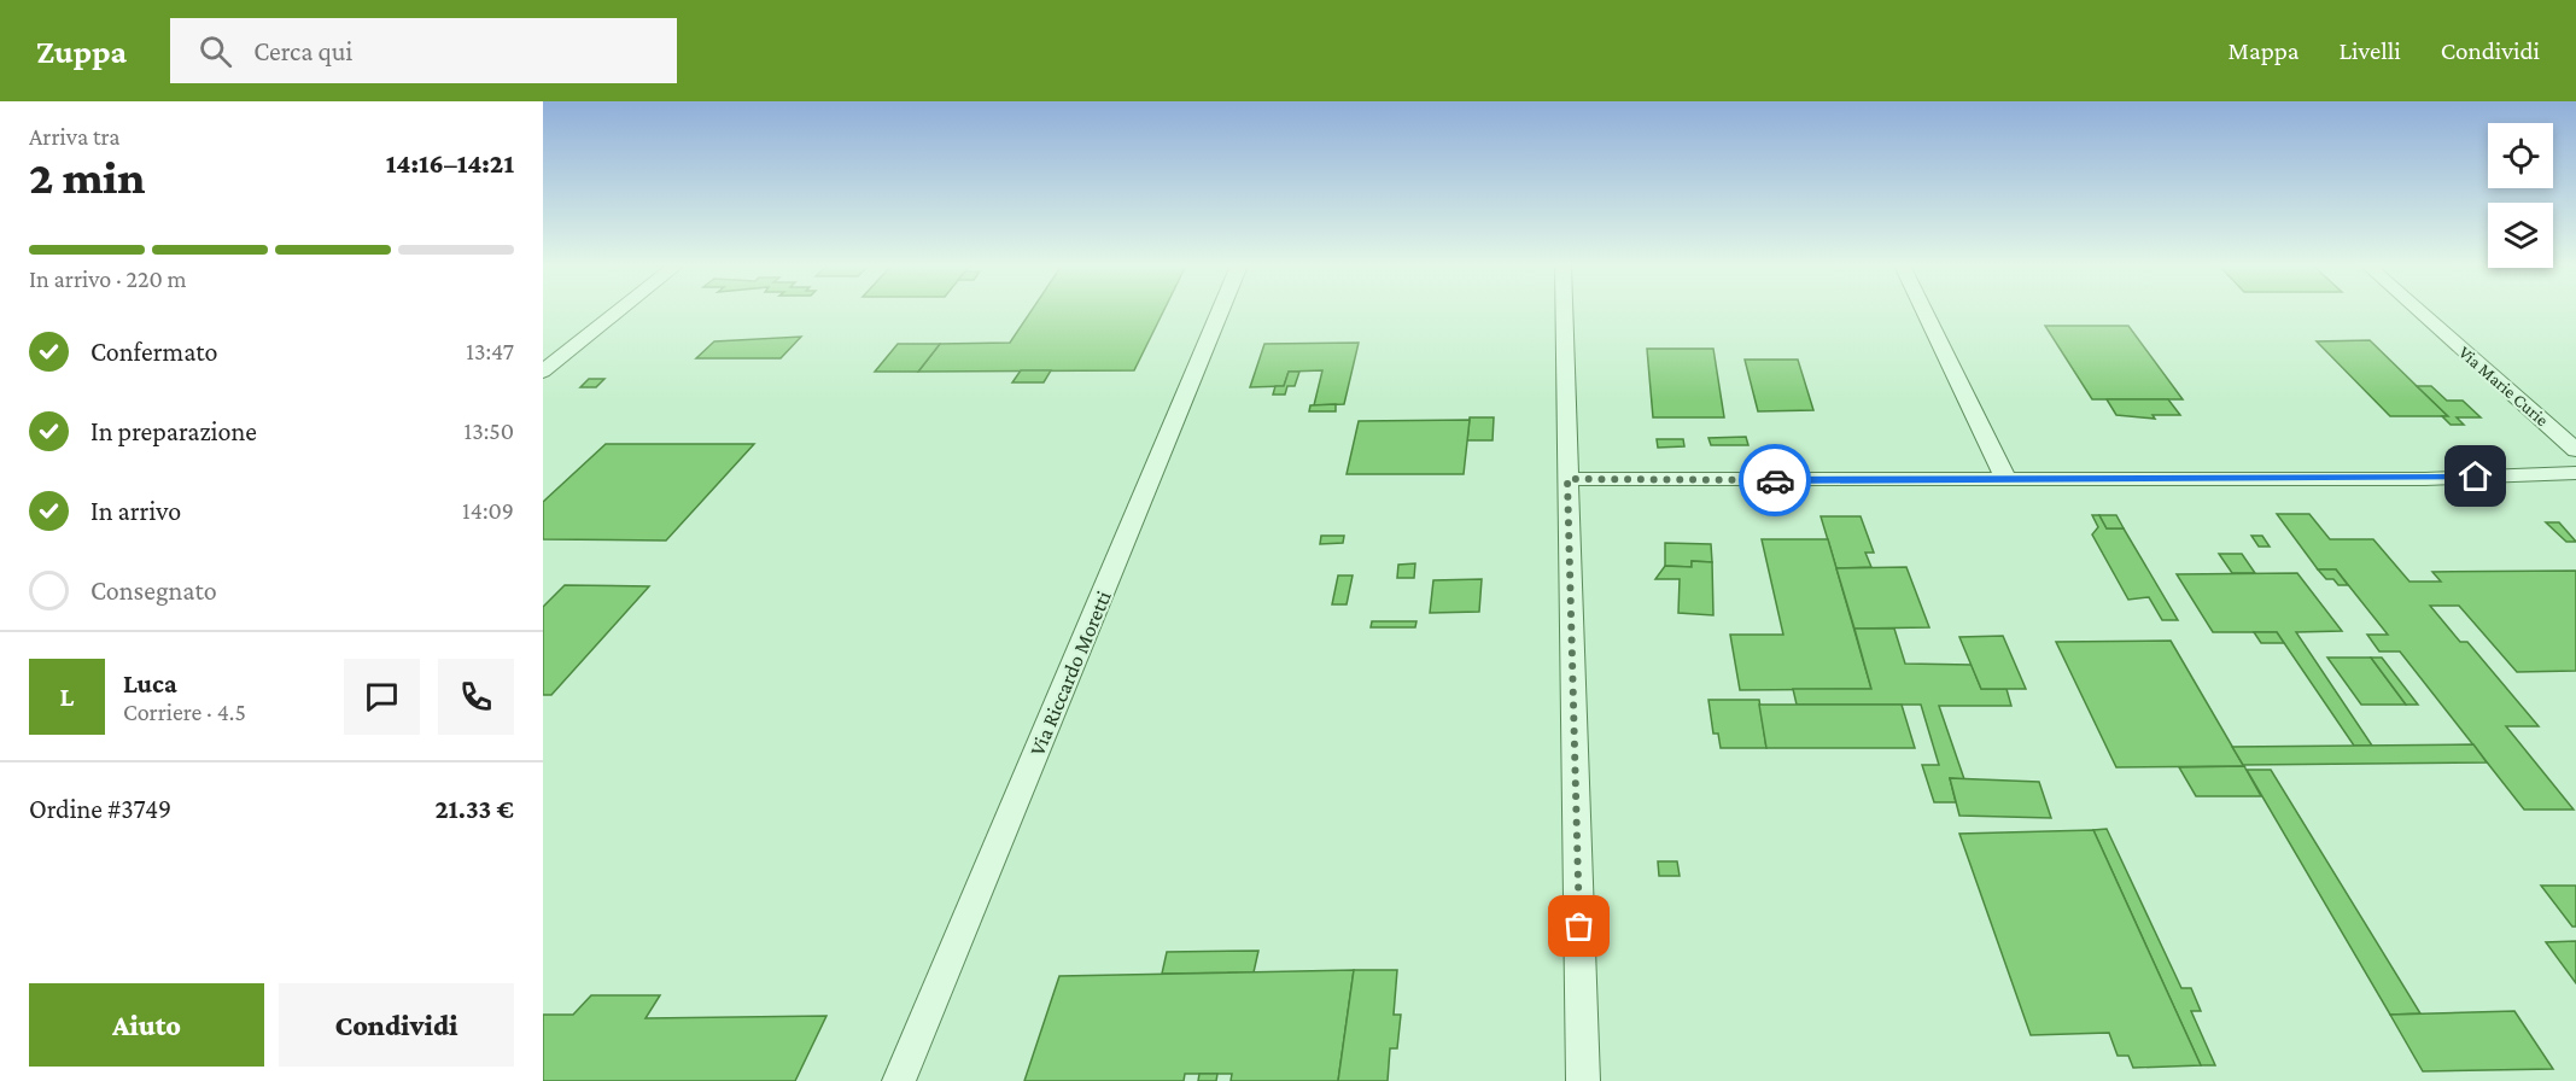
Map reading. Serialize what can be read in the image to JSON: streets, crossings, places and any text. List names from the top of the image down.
{
  "streets": {
    "street": ["Via Marie Curie", "Via Riccardo Moretti"]
  },
  "page": {
    "header": "Zuppa",
    "search": "Cerca qui",
    "nav": ["Mappa", "Livelli", "Condividi"],
    "heading": ["2 min", "Arriva tra", "14:16–14:21"],
    "panel": [
      "Luca",
      "Corriere · 4.5",
      "Ordine #3749",
      "21.33 €"
    ],
    "bar": "In arrivo · 220 m",
    "list": [
      ["Confermato", "13:47"],
      ["In preparazione", "13:50"],
      ["In arrivo", "14:09"],
      "Consegnato"
    ],
    "round": "L",
    "buttons": ["Aiuto", "Condividi"]
  }
}
